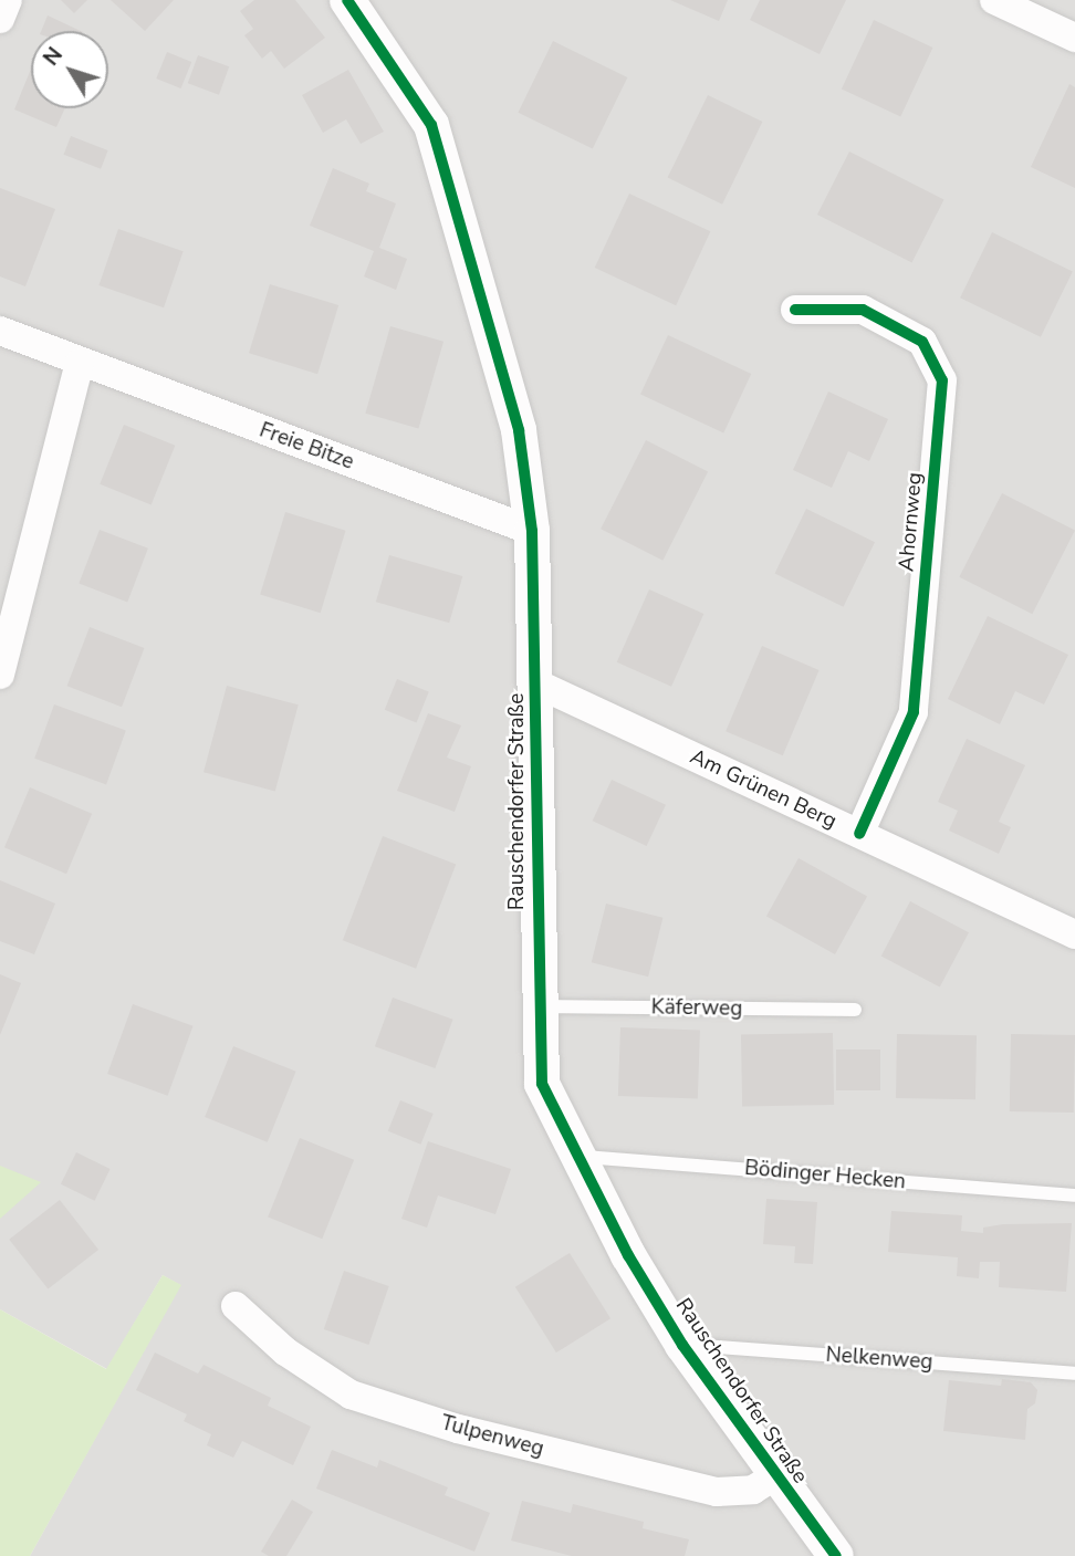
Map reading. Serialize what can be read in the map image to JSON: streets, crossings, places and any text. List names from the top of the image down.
{
  "streets": {
    "street": [
      "Freie Bitze",
      "Ahornweg",
      "Am Grünen Berg",
      "Rauschendorfer Straße",
      "Tulpenweg"
    ],
    "lane": ["Käferweg", "Bödinger Hecken", "Nelkenweg"]
  },
  "crossings": [
    ["Freie Bitze", "Rauschendorfer Straße"],
    ["Ahornweg", "Am Grünen Berg"],
    ["Am Grünen Berg", "Rauschendorfer Straße"],
    ["Rauschendorfer Straße", "Käferweg"],
    ["Rauschendorfer Straße", "Bödinger Hecken"],
    ["Rauschendorfer Straße", "Nelkenweg"],
    ["Rauschendorfer Straße", "Tulpenweg"]
  ],
  "north": "top left"
}
